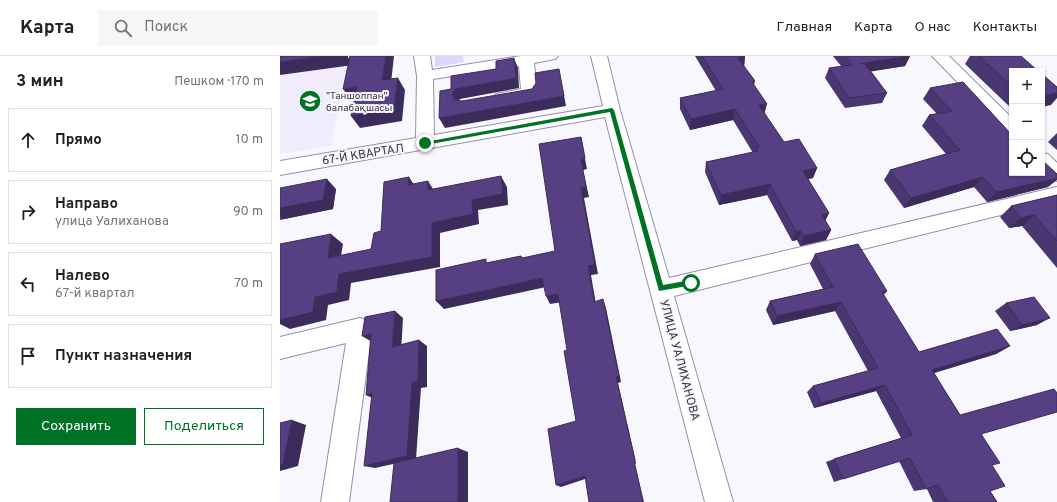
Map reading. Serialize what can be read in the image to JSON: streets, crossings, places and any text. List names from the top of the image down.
{
  "streets": {
    "street": ["67-Й КВАРТАЛ", "УЛИЦА УАЛИХАНОВА"]
  },
  "crossings": [
    ["67-Й КВАРТАЛ", "УЛИЦА УАЛИХАНОВА"]
  ],
  "places": {
    "school or university": ["\"Таншолпан\" балабақшасы"]
  },
  "page": {
    "header": "Карта",
    "search": "Поиск",
    "nav": [
      "Главная",
      "Карта",
      "О нас",
      "Контакты"
    ],
    "heading": ["3 мин", "Пешком · 170 m"],
    "map_buttons": ["+", "−"],
    "list": [
      ["Прямо", "10 m"],
      ["Направо", "улица Уалиханова", "90 m"],
      ["Налево", "67-й квартал", "70 m"],
      "Пункт назначения"
    ],
    "buttons": ["Сохранить", "Поделиться"]
  }
}
